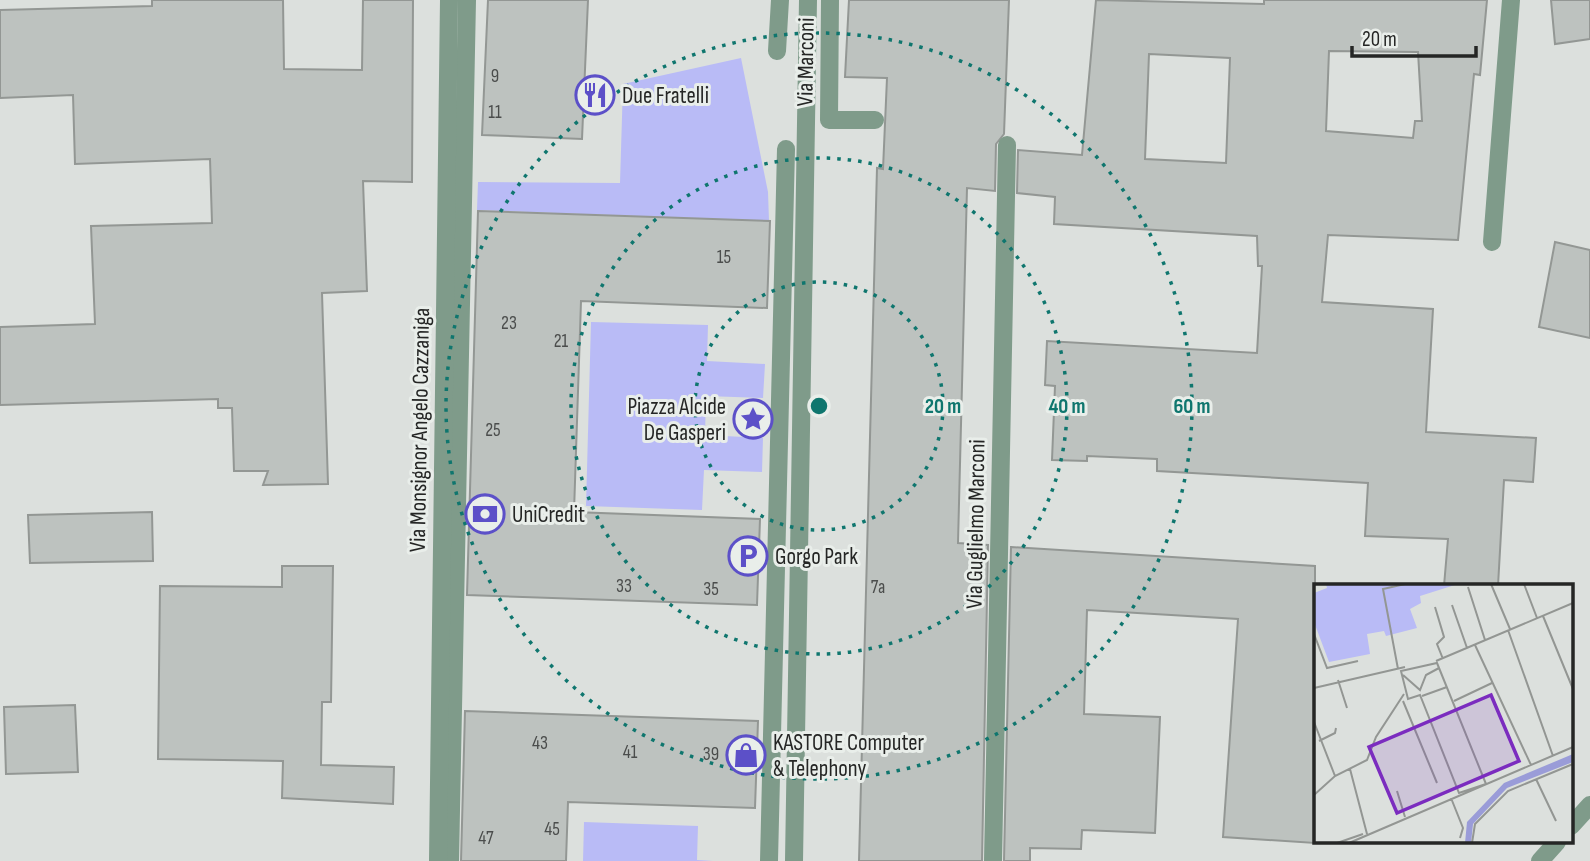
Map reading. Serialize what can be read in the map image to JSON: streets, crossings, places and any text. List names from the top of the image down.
{
  "streets": {
    "street": ["Via Marconi", "Via Monsignor Angelo Cazzaniga", "Via Guglielmo Marconi"]
  },
  "places": {
    "restaurant": ["Due Fratelli"],
    "place": ["Piazza Alcide De Gasperi"],
    "bank": ["UniCredit"],
    "parking": ["Gorgo Park"],
    "shop": ["KASTORE Computer & Telephony"]
  },
  "house_numbers": [
    "9",
    "11",
    "15",
    "23",
    "21",
    "25",
    "33",
    "7a",
    "35",
    "43",
    "41",
    "39",
    "45",
    "47"
  ],
  "scale_bar": "20 m",
  "rings": ["20 m", "40 m", "60 m"]
}
